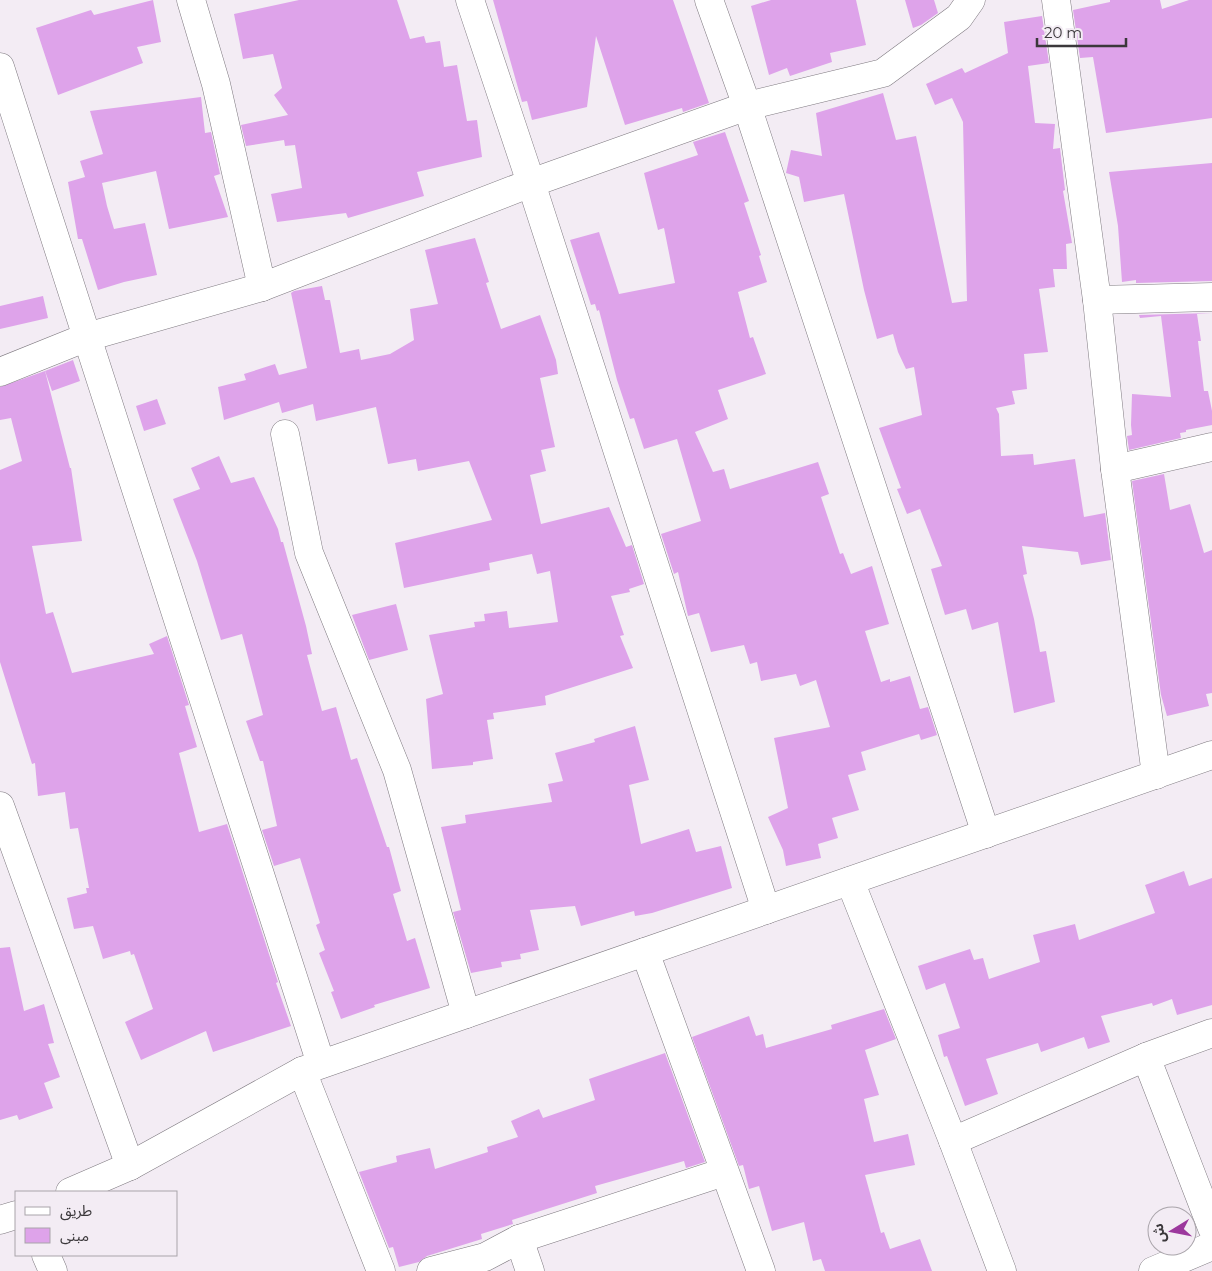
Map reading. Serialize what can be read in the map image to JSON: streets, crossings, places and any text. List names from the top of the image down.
{
  "legend": ["طريق", "مبنى"],
  "scale_bar": "20 m",
  "north": "left"
}
